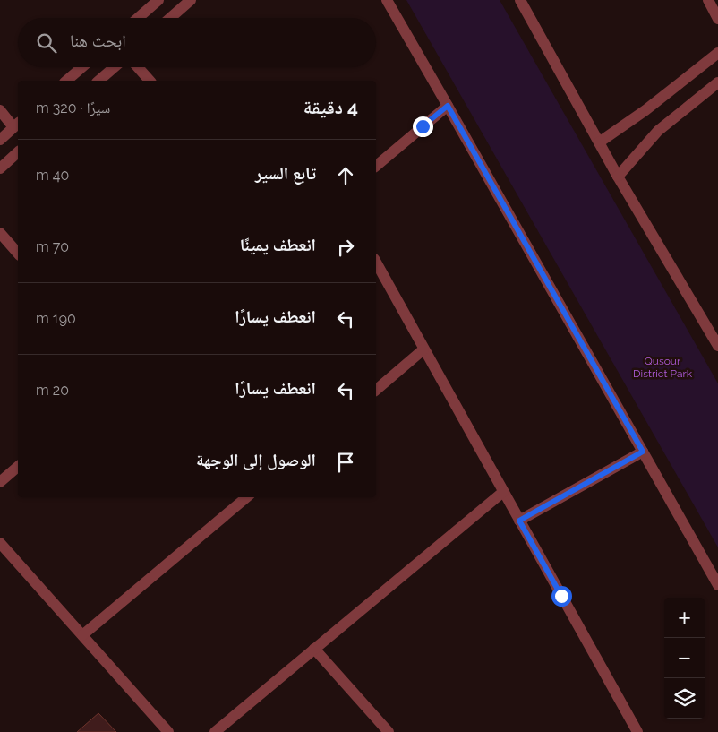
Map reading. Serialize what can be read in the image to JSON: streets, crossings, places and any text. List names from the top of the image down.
{
  "parks": ["Qusour District Park"],
  "page": {
    "search": "ابحث هنا",
    "heading": ["4 دقيقة", "سيرًا · 320 m"],
    "list": [
      ["تابع السير", "40 m"],
      ["انعطف يمينًا", "70 m"],
      ["انعطف يسارًا", "190 m"],
      ["انعطف يسارًا", "20 m"],
      "الوصول إلى الوجهة"
    ],
    "map_buttons": ["+", "−"]
  }
}
